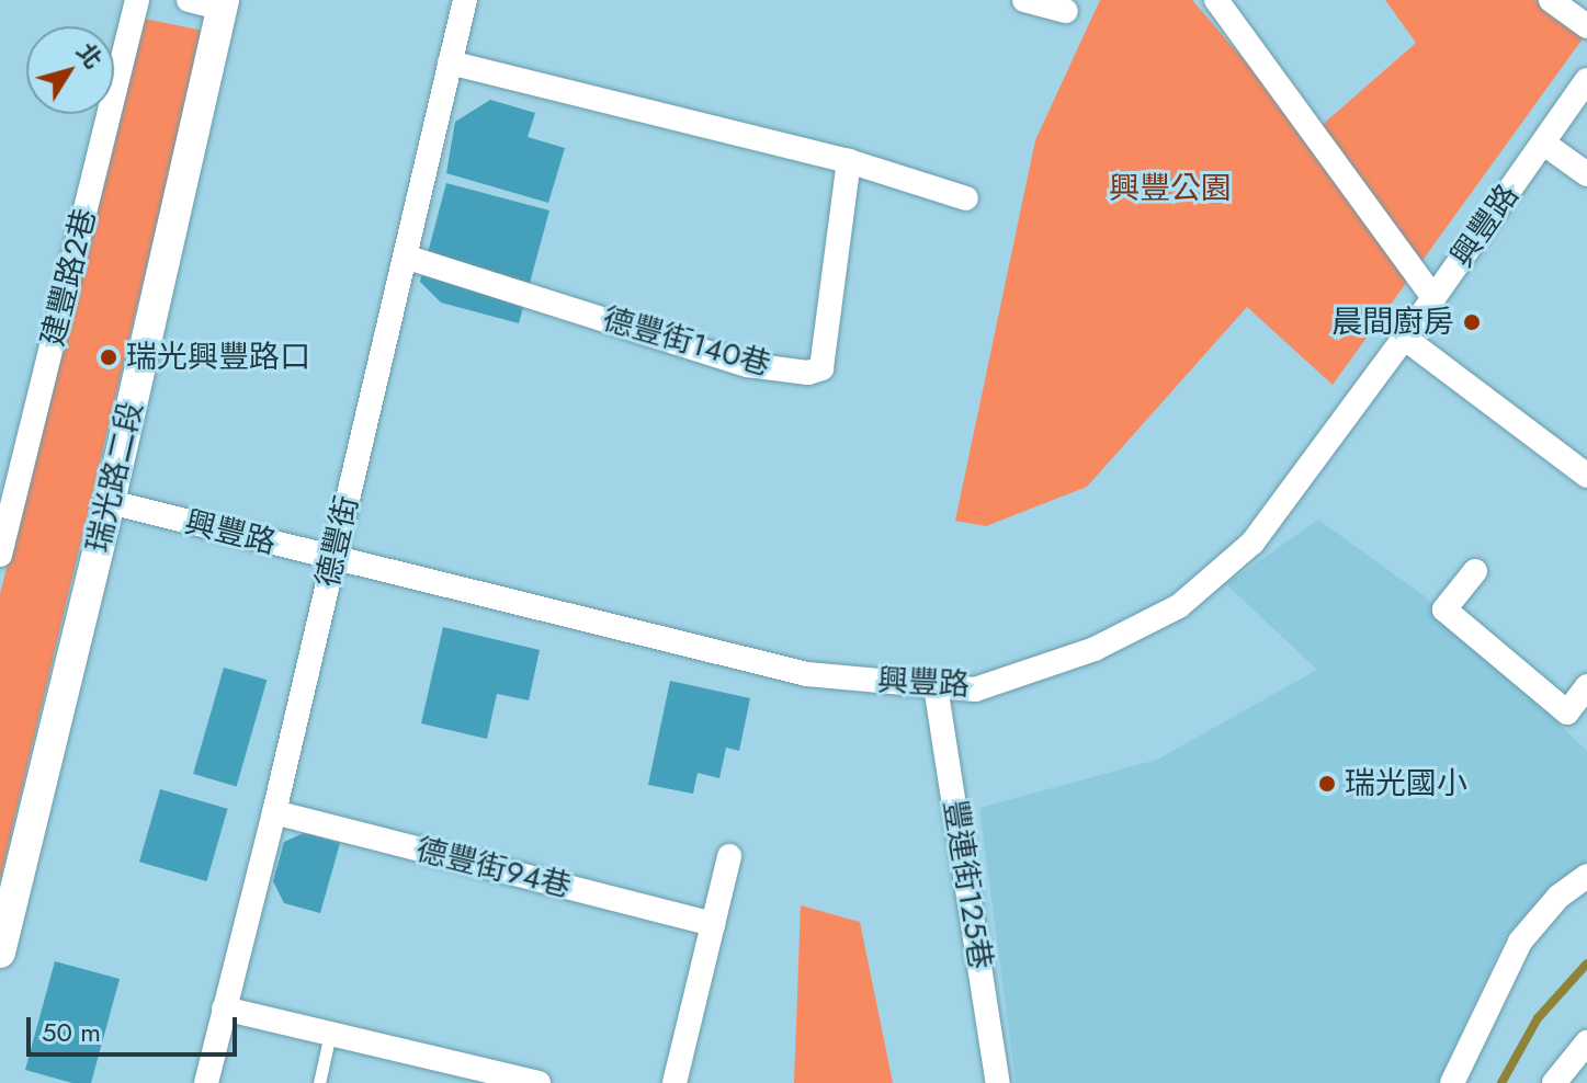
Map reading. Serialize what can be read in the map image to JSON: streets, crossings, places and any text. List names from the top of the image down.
{
  "streets": {
    "street": [
      "興豐路",
      "建豐路2巷",
      "德豐街140巷",
      "瑞光路二段",
      "德豐街",
      "德豐街94巷",
      "豐連街125巷"
    ]
  },
  "crossings": [
    ["興豐路", "瑞光路二段"],
    ["興豐路", "德豐街"],
    ["興豐路", "豐連街125巷"],
    ["德豐街140巷", "德豐街"],
    ["德豐街", "德豐街94巷"]
  ],
  "parks": ["興豐公園"],
  "places": ["晨間廚房", "瑞光興豐路口", "瑞光國小"],
  "scale_bar": "50 m",
  "north": "top right"
}
